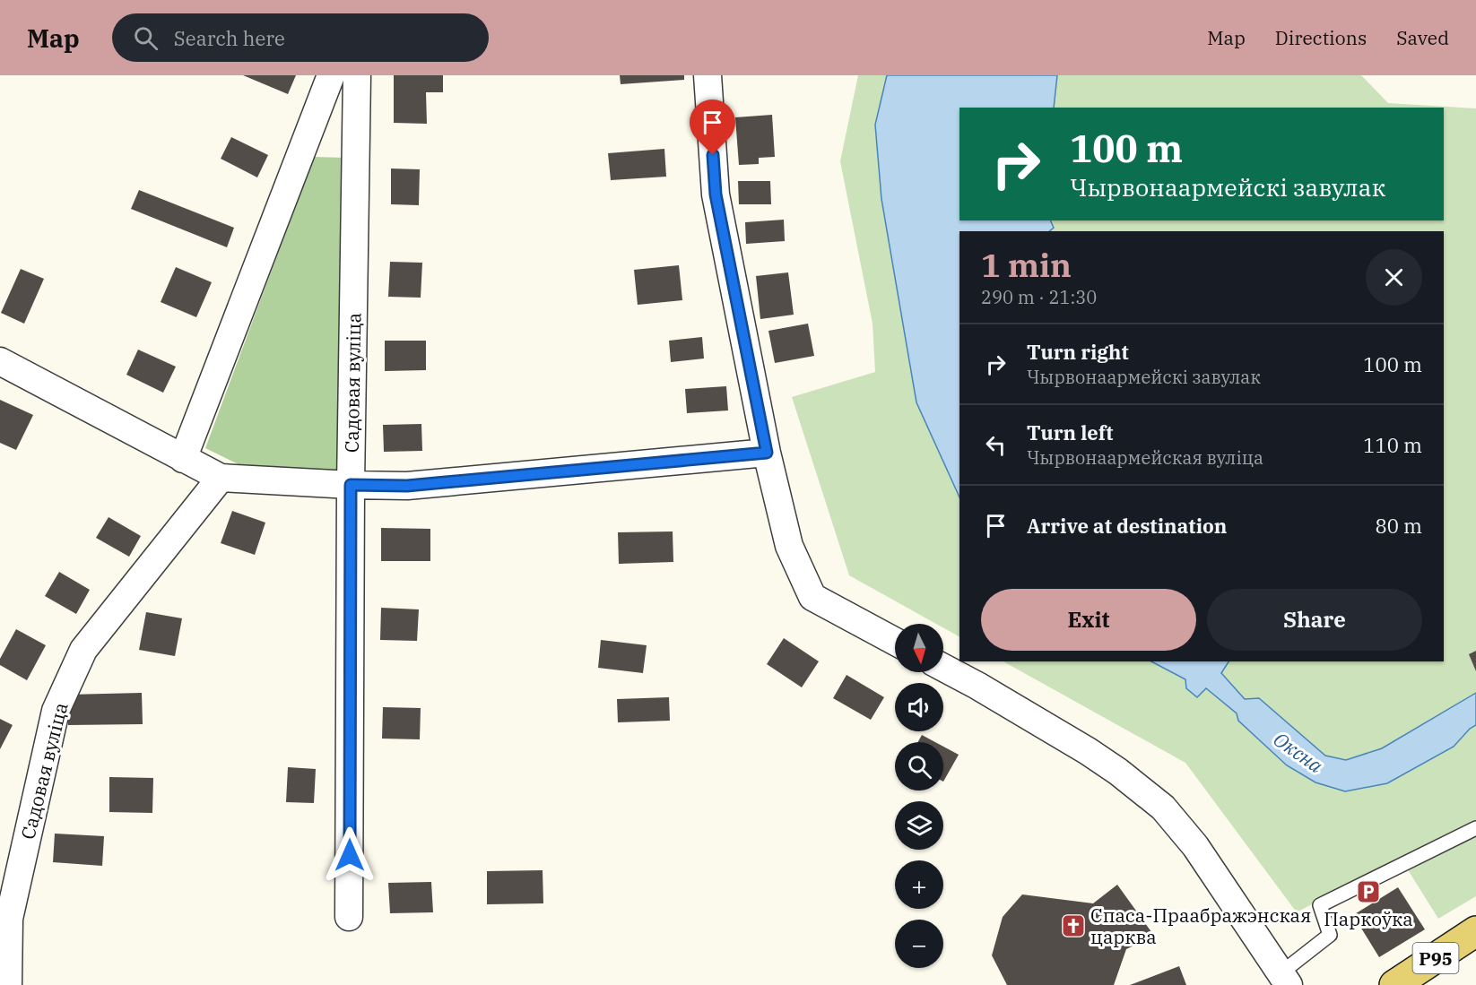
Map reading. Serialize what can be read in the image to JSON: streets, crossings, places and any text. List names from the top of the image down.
{
  "streets": {
    "main road": ["Р95"],
    "street": ["Садовая вуліца"]
  },
  "water": ["Оксна"],
  "places": {
    "parking": ["Паркоўка"],
    "church": ["Спаса-Праабражэнская царква"]
  },
  "north": "bottom",
  "page": {
    "header": "Map",
    "search": "Search here",
    "nav": ["Map", "Directions", "Saved"],
    "turn": ["100 m", "Чырвонаармейскі завулак"],
    "heading": ["1 min", "290 m · 21:30"],
    "list": [
      {
        "name": "Turn right",
        "note": "Чырвонаармейскі завулак",
        "value": "100 m"
      },
      {
        "name": "Turn left",
        "note": "Чырвонаармейская вуліца",
        "value": "110 m"
      },
      {
        "name": "Arrive at destination",
        "value": "80 m"
      }
    ],
    "buttons": ["Exit", "Share"],
    "map_buttons": ["+", "−"]
  }
}
